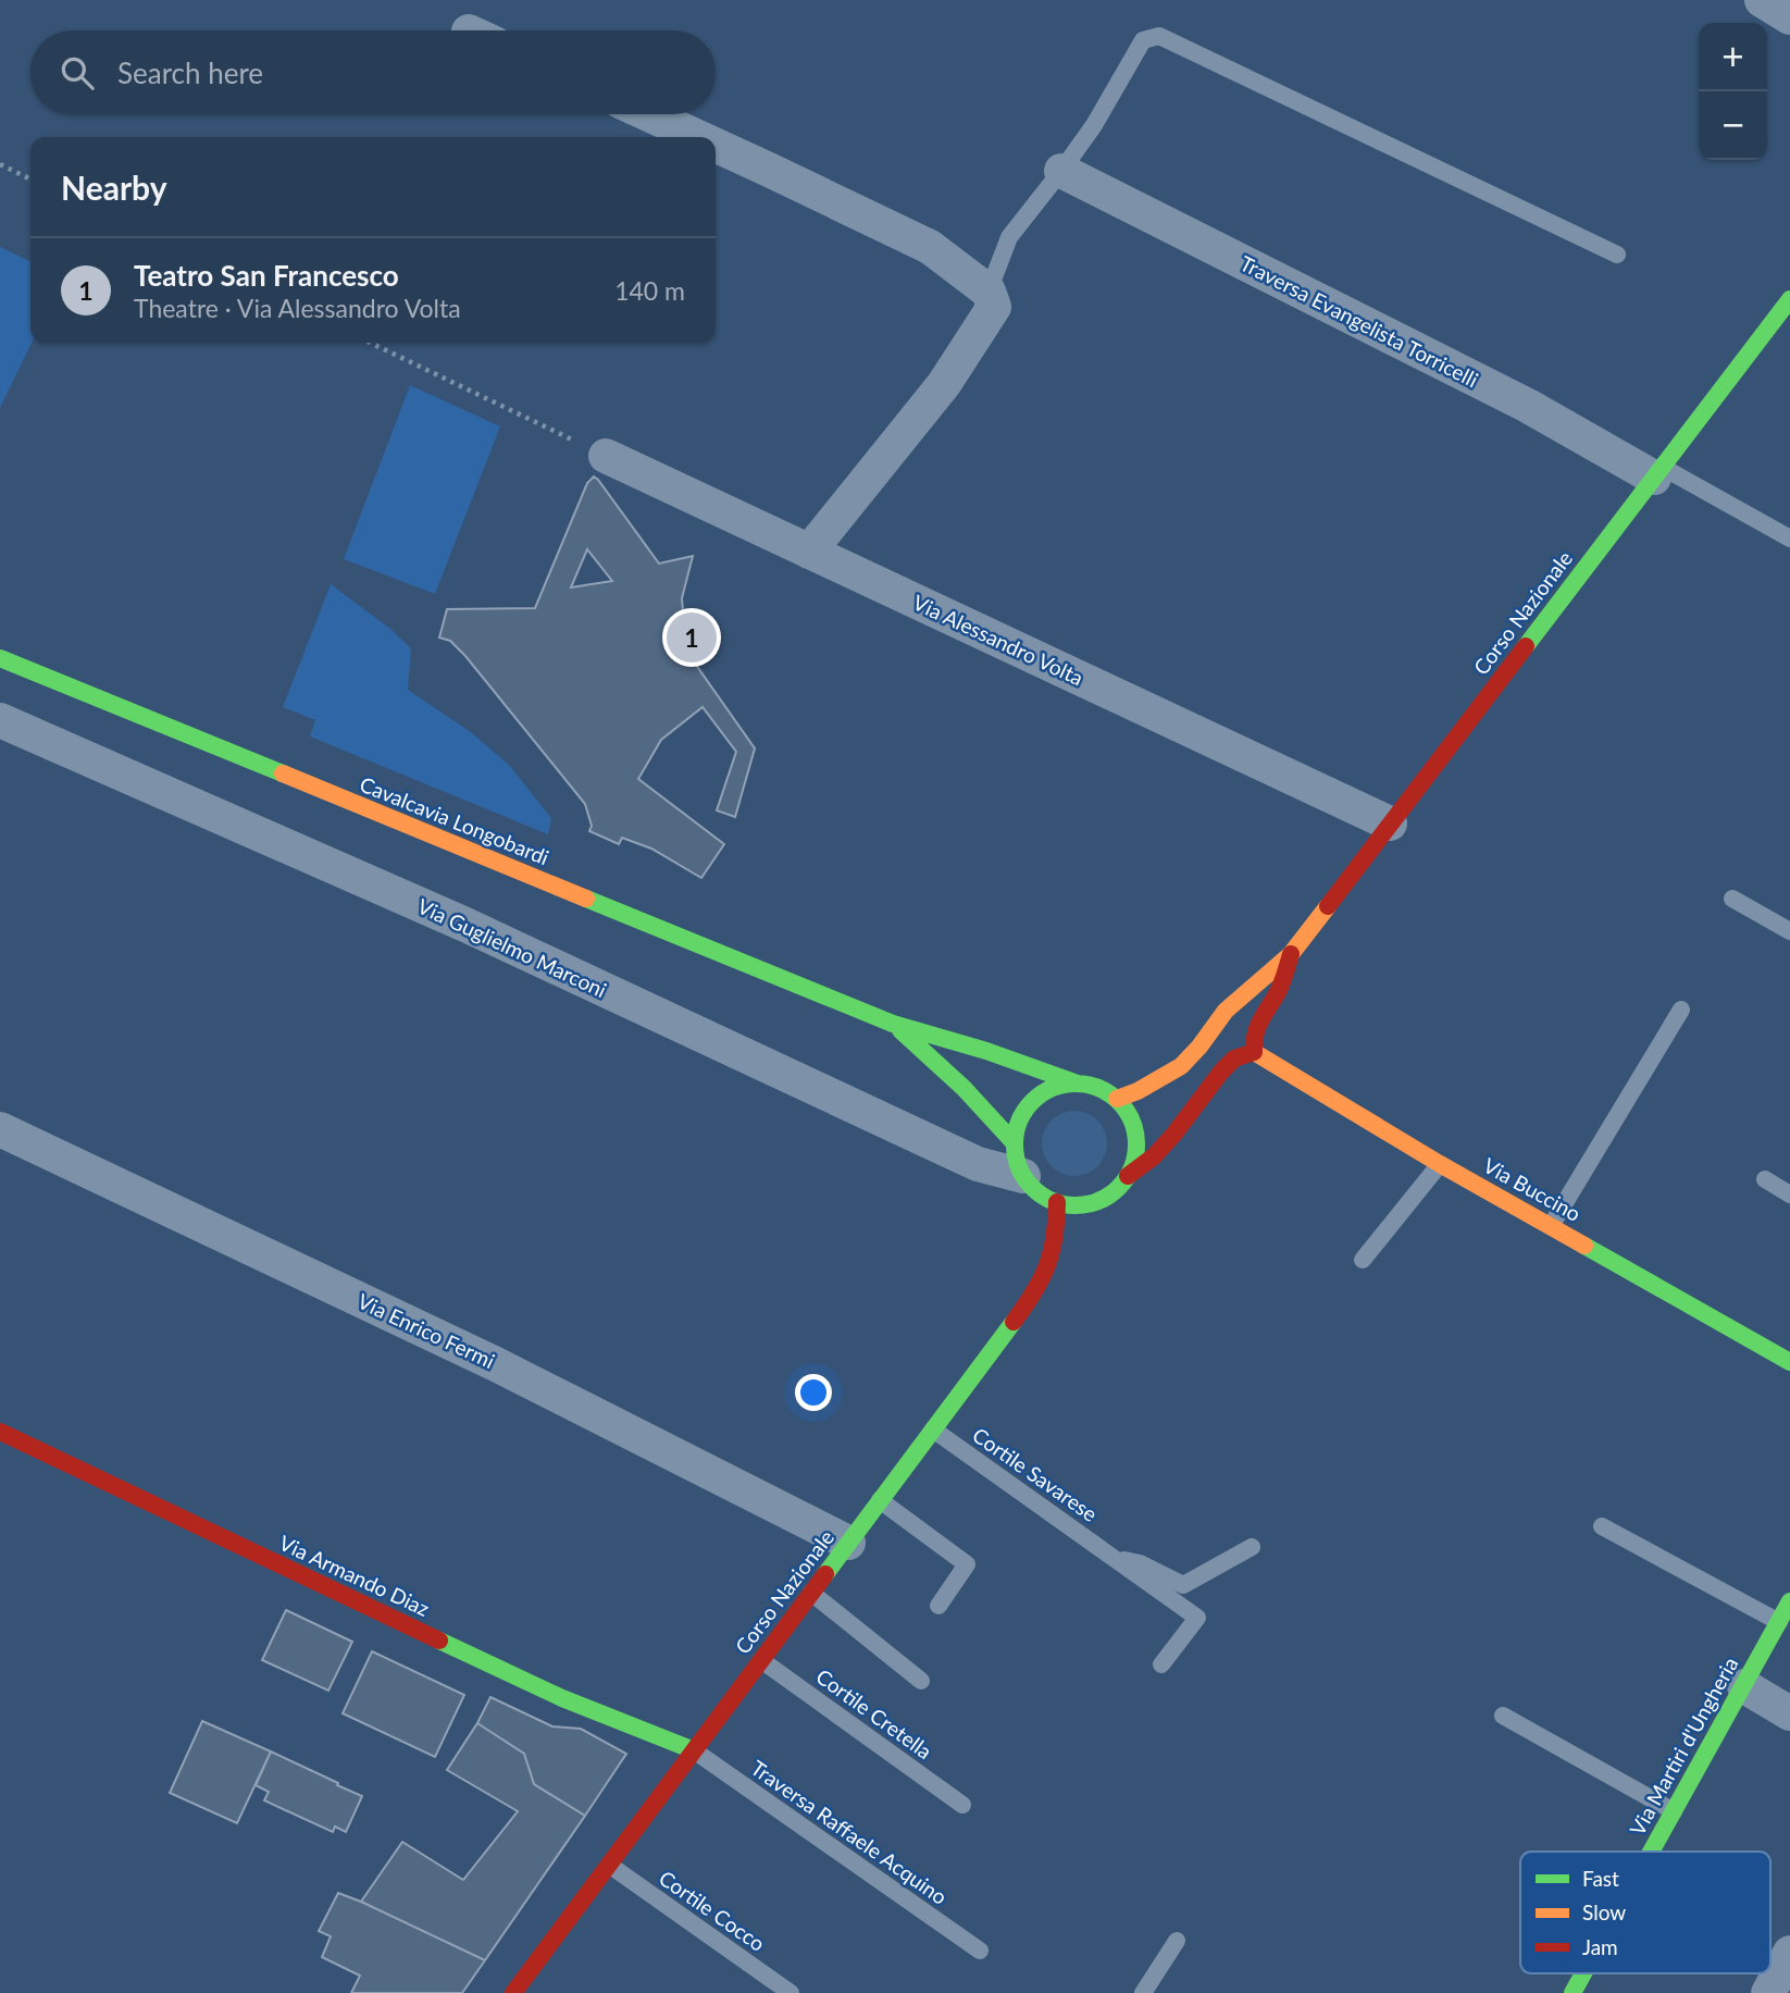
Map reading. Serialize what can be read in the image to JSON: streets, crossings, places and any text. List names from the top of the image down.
{
  "streets": {
    "main road": [
      "Corso Nazionale",
      "Cavalcavia Longobardi",
      "Via Buccino",
      "Via Armando Diaz",
      "Via Martiri d'Ungheria"
    ],
    "street": [
      "Traversa Evangelista Torricelli",
      "Via Alessandro Volta",
      "Via Guglielmo Marconi",
      "Via Enrico Fermi"
    ],
    "lane": [
      "Cortile Savarese",
      "Cortile Cretella",
      "Traversa Raffaele Acquino",
      "Cortile Cocco"
    ]
  },
  "crossings": [
    ["Traversa Evangelista Torricelli", "Corso Nazionale"],
    ["Corso Nazionale", "Via Alessandro Volta"],
    ["Corso Nazionale", "Cavalcavia Longobardi"],
    ["Corso Nazionale", "Via Guglielmo Marconi"],
    ["Corso Nazionale", "Via Buccino"],
    ["Corso Nazionale", "Via Enrico Fermi"],
    ["Corso Nazionale", "Cortile Savarese"],
    ["Corso Nazionale", "Via Armando Diaz"],
    ["Corso Nazionale", "Cortile Cretella"],
    ["Corso Nazionale", "Traversa Raffaele Acquino"],
    ["Corso Nazionale", "Cortile Cocco"],
    ["Cavalcavia Longobardi", "Via Guglielmo Marconi"],
    ["Via Armando Diaz", "Traversa Raffaele Acquino"]
  ],
  "legend": ["Fast", "Slow", "Jam"],
  "page": {
    "map_buttons": ["+", "−"],
    "search": "Search here",
    "heading": "Nearby",
    "list": [
      {
        "mark": "1",
        "name": "Teatro San Francesco",
        "note": "Theatre · Via Alessandro Volta",
        "value": "140 m"
      }
    ],
    "pins": "1"
  }
}
